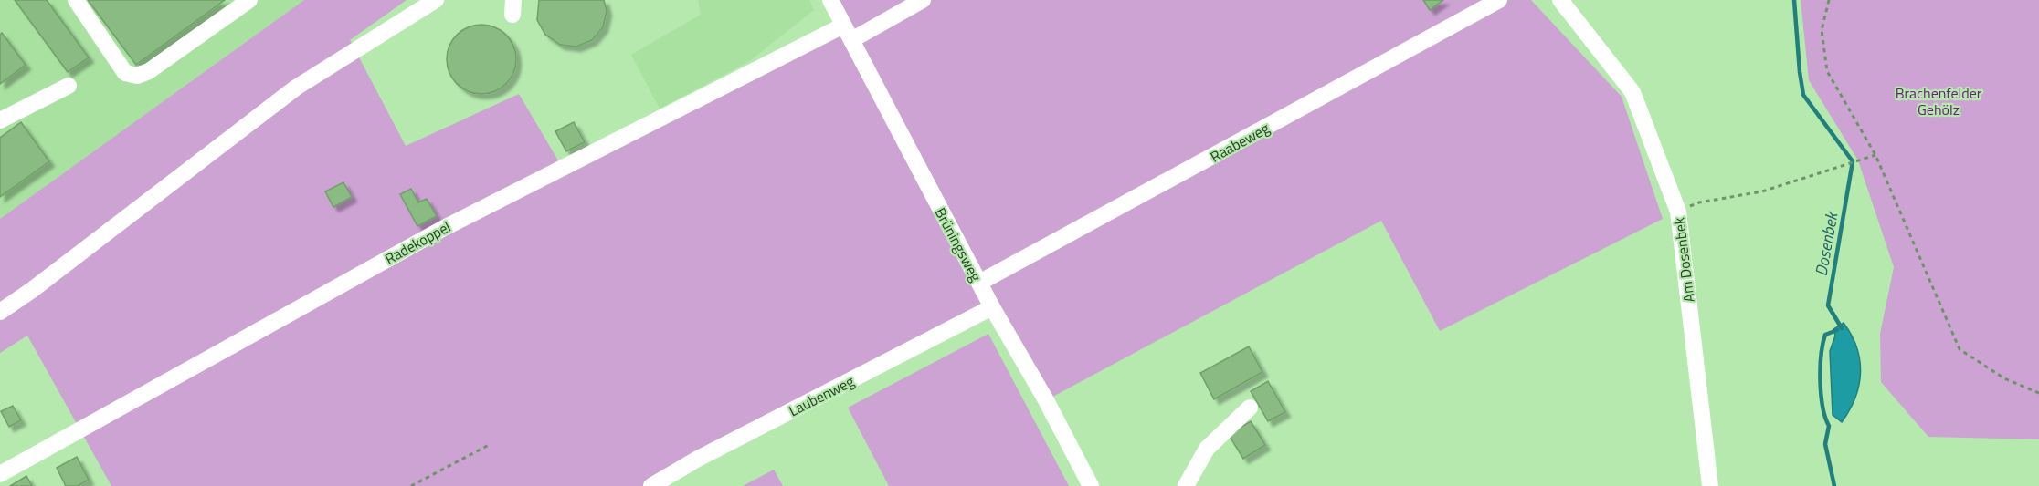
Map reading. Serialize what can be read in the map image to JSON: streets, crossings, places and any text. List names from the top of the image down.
{
  "streets": {
    "street": [
      "Raabeweg",
      "Radekoppel",
      "Brüningsweg",
      "Am Dosenbek",
      "Laubenweg"
    ]
  },
  "crossings": [
    ["Raabeweg", "Brüningsweg"],
    ["Radekoppel", "Brüningsweg"],
    ["Brüningsweg", "Laubenweg"]
  ],
  "water": ["Dosenbek"],
  "parks": ["Brachenfelder Gehölz"]
}
